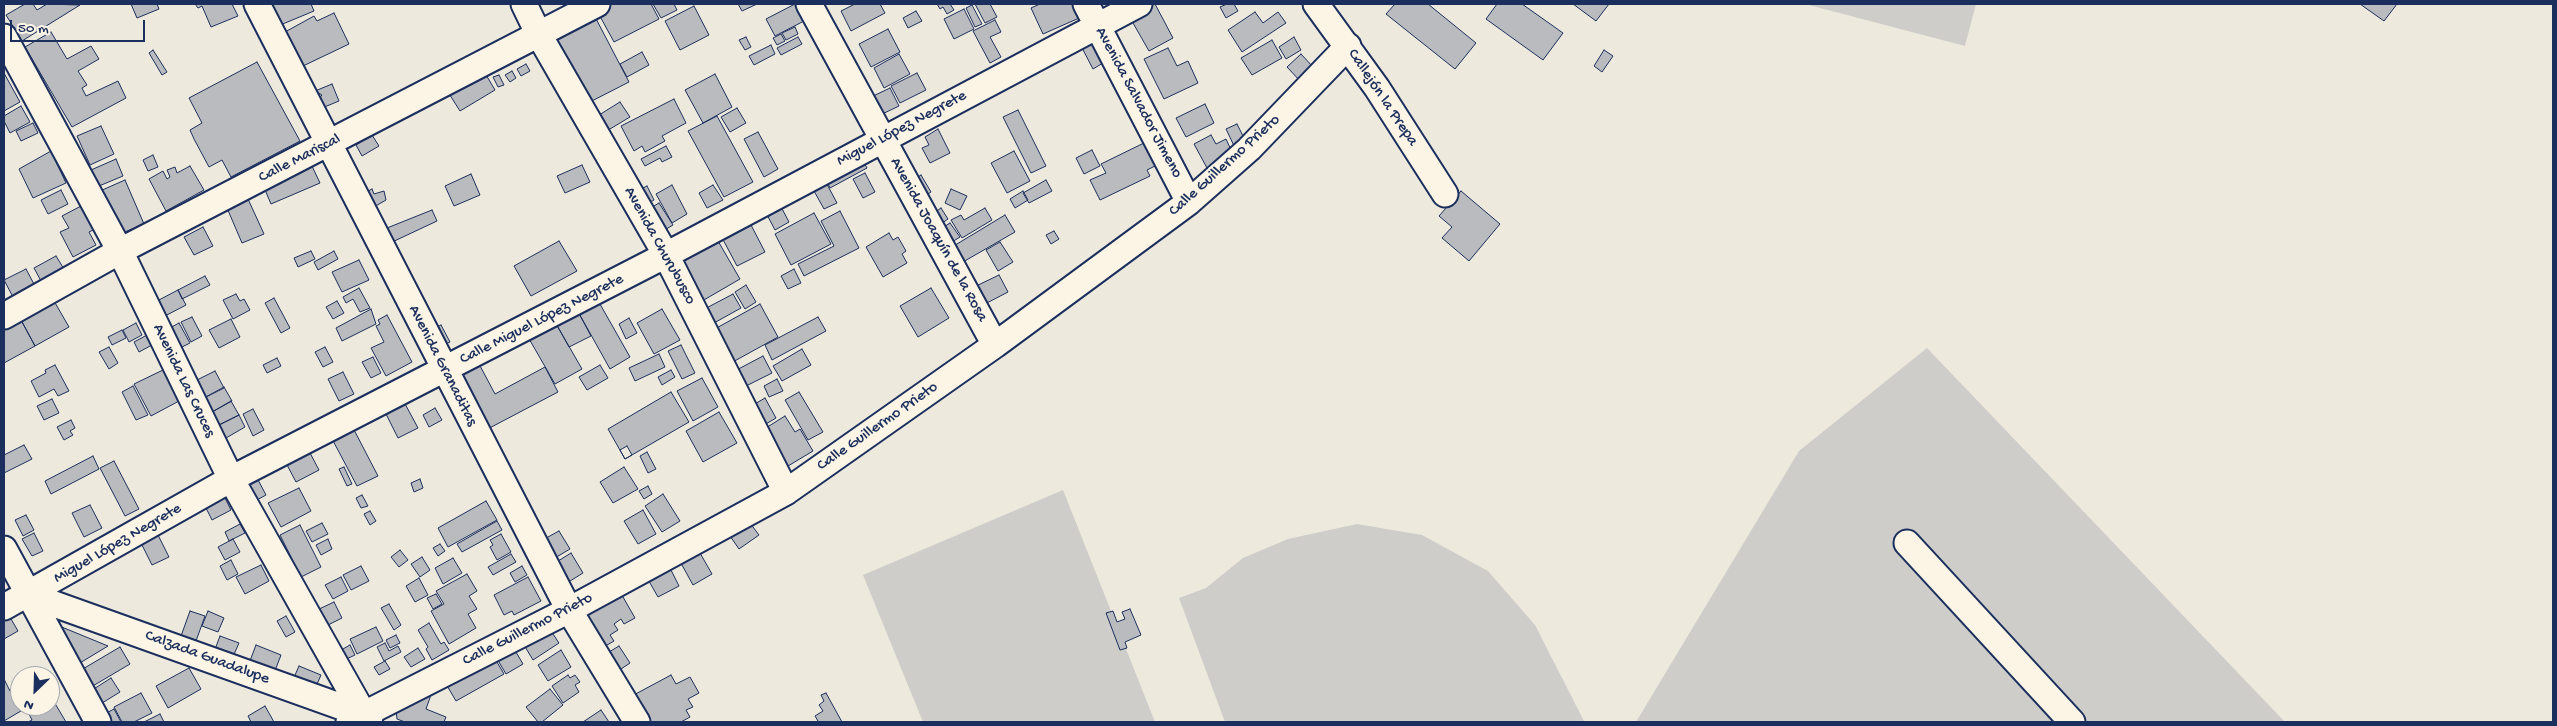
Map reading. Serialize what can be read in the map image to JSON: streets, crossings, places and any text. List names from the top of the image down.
{
  "streets": {
    "street": [
      "Callejón la Prepa",
      "Avenida Salvador Jimeno",
      "Miguel López Negrete",
      "Calle Mariscal",
      "Calle Guillermo Prieto",
      "Avenida Joaquín de la Rosa",
      "Avenida Churubusco",
      "Calle Miguel López Negrete",
      "Avenida Granaditas",
      "Avenida Las Cruces",
      "Calzada Guadalupe"
    ]
  },
  "crossings": [
    ["Callejón la Prepa", "Calle Guillermo Prieto"],
    ["Avenida Salvador Jimeno", "Miguel López Negrete"],
    ["Avenida Salvador Jimeno", "Calle Guillermo Prieto"],
    ["Miguel López Negrete", "Avenida Joaquín de la Rosa"],
    ["Miguel López Negrete", "Avenida Churubusco"],
    ["Miguel López Negrete", "Calle Miguel López Negrete"],
    ["Miguel López Negrete", "Avenida Las Cruces"],
    ["Miguel López Negrete", "Calzada Guadalupe"],
    ["Calle Mariscal", "Avenida Churubusco"],
    ["Calle Mariscal", "Avenida Granaditas"],
    ["Calle Mariscal", "Avenida Las Cruces"],
    ["Calle Guillermo Prieto", "Avenida Joaquín de la Rosa"],
    ["Calle Guillermo Prieto", "Avenida Churubusco"],
    ["Calle Guillermo Prieto", "Avenida Granaditas"],
    ["Calle Guillermo Prieto", "Avenida Las Cruces"],
    ["Calle Guillermo Prieto", "Calzada Guadalupe"],
    ["Avenida Churubusco", "Calle Miguel López Negrete"],
    ["Calle Miguel López Negrete", "Avenida Granaditas"],
    ["Calle Miguel López Negrete", "Avenida Las Cruces"],
    ["Avenida Las Cruces", "Calzada Guadalupe"]
  ],
  "scale_bar": "50 m",
  "north": "bottom left"
}
